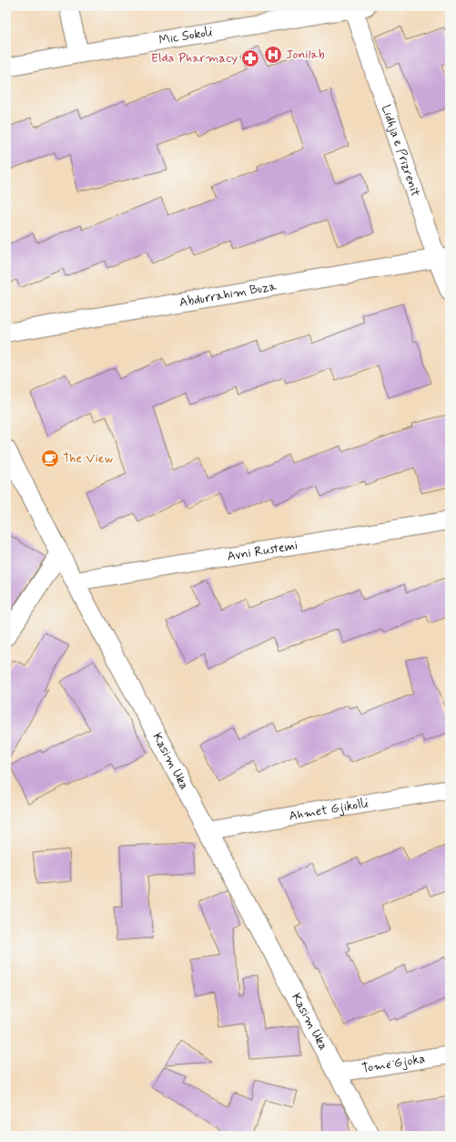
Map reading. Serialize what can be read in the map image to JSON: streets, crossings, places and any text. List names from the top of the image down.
{
  "streets": {
    "street": [
      "Mic Sokoli",
      "Lidhja e Prizrenit",
      "Abdurrahim Buza",
      "Avni Rustemi",
      "Kasim Uka",
      "Ahmet Gjikolli",
      "Tomë Gjoka"
    ]
  },
  "crossings": [
    ["Mic Sokoli", "Lidhja e Prizrenit"],
    ["Lidhja e Prizrenit", "Abdurrahim Buza"],
    ["Avni Rustemi", "Kasim Uka"],
    ["Kasim Uka", "Ahmet Gjikolli"],
    ["Kasim Uka", "Tomë Gjoka"]
  ],
  "places": {
    "hospital": ["Jonilab"],
    "pharmacy": ["Elda Pharmacy"],
    "cafe": ["The View"]
  }
}
